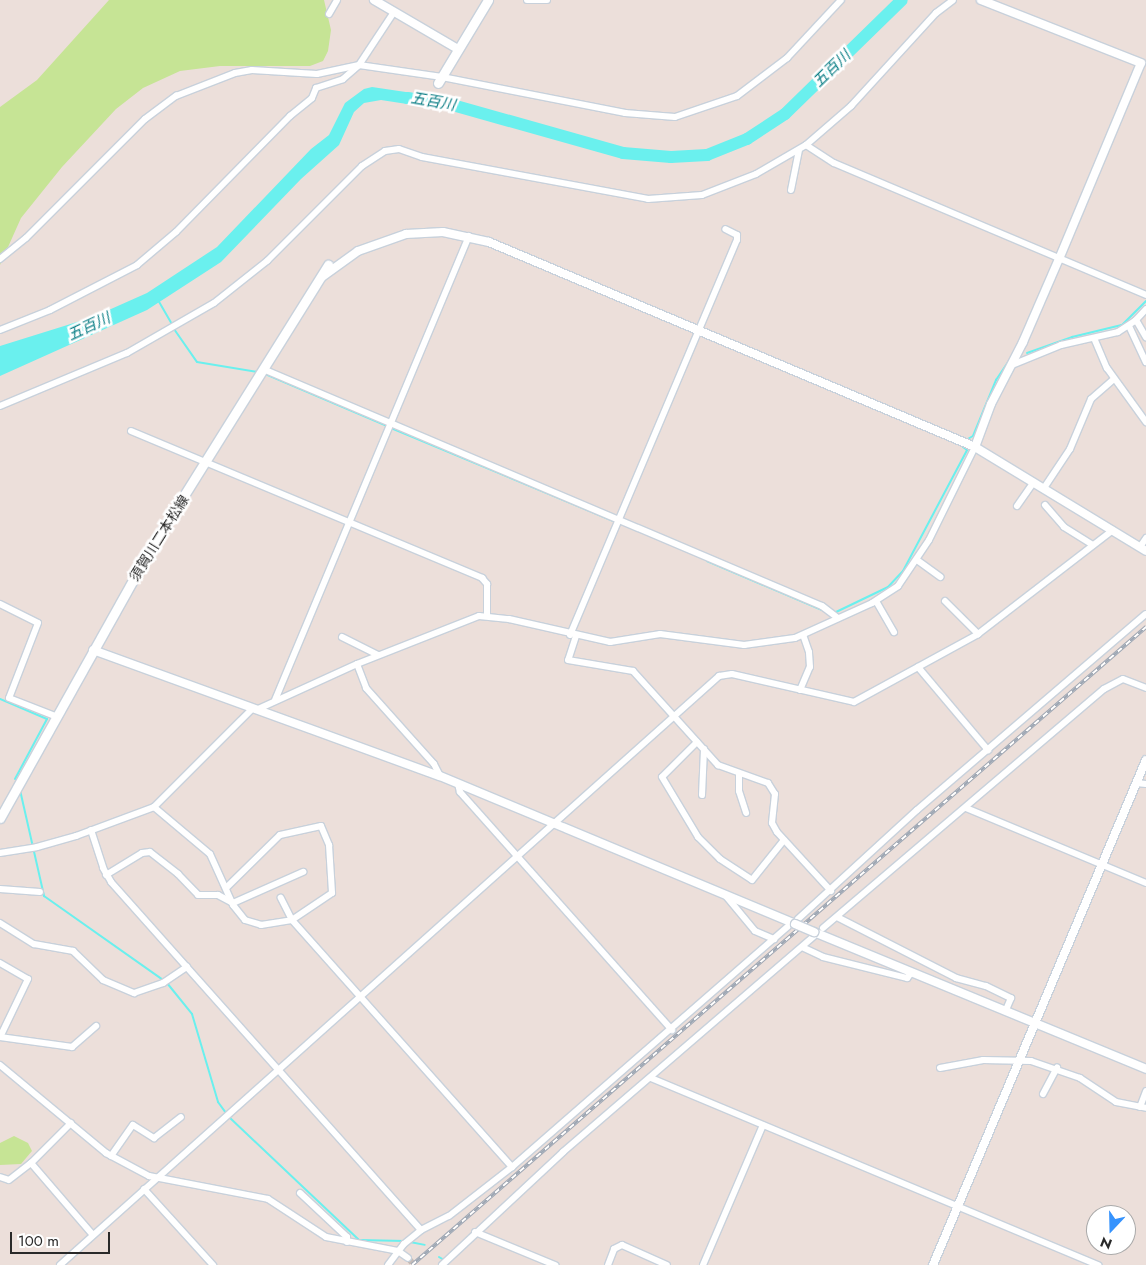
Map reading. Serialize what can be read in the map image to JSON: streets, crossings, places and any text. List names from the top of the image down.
{
  "streets": {
    "main road": ["須賀川二本松線"]
  },
  "water": ["五百川"],
  "scale_bar": "100 m",
  "north": "bottom"
}
